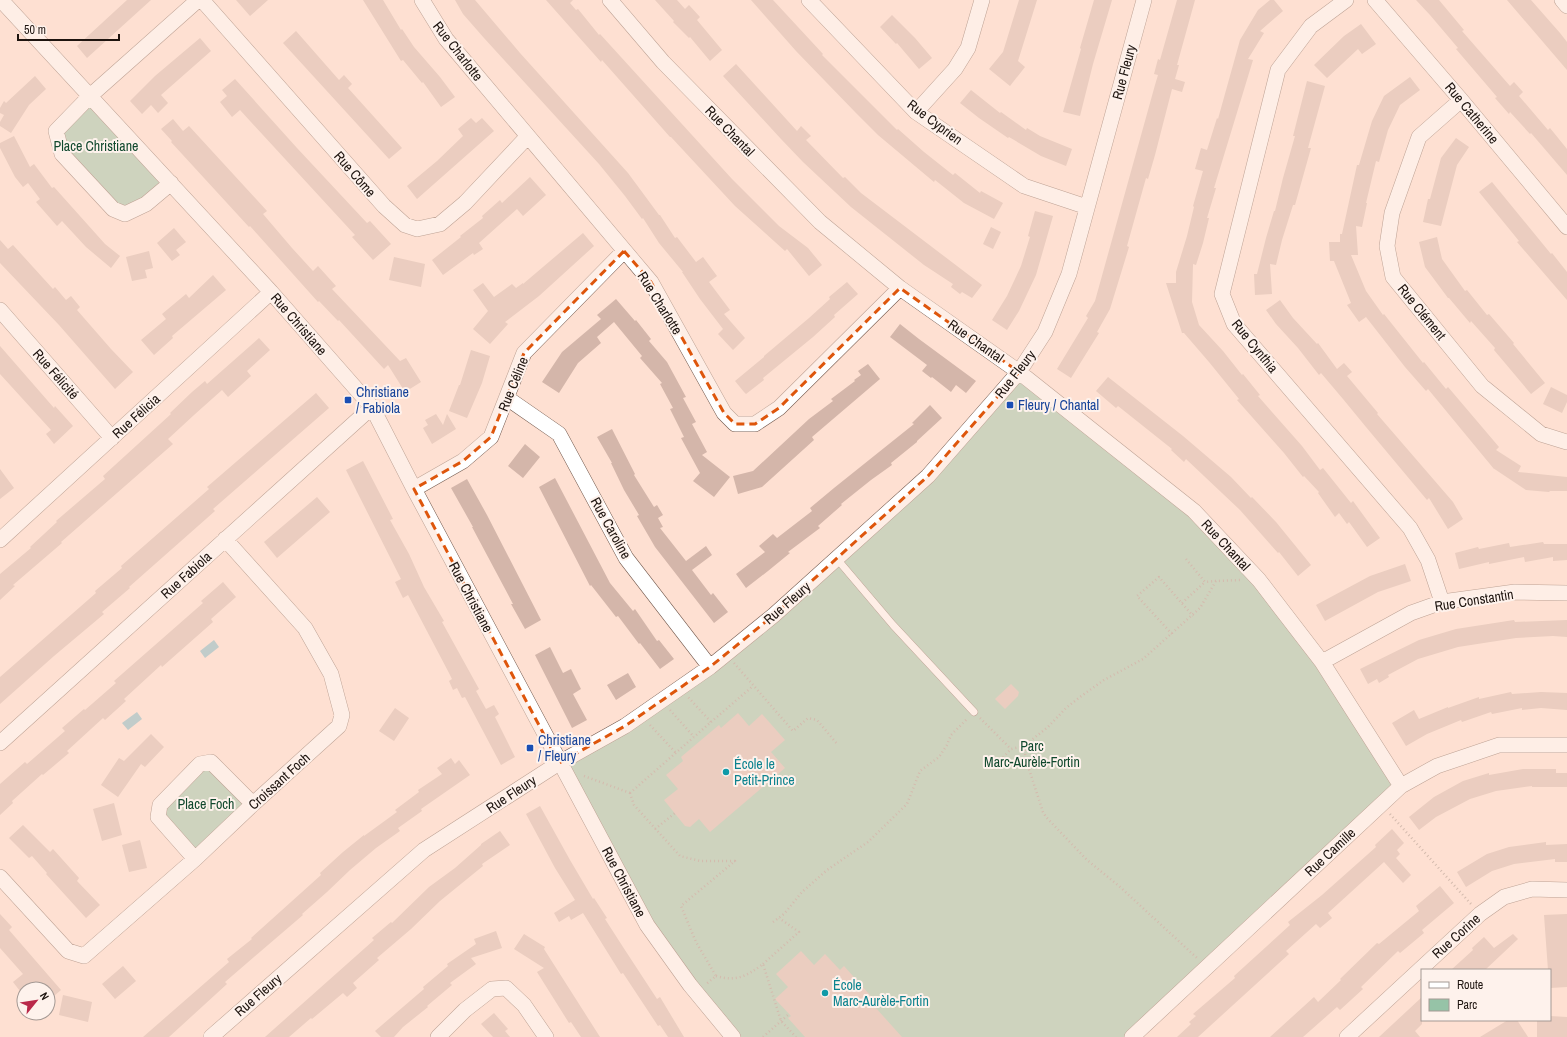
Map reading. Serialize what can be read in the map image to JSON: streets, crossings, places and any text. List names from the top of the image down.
{
  "streets": {
    "street": [
      "Rue Charlotte",
      "Rue Fleury",
      "Rue Catherine",
      "Rue Cyprien",
      "Rue Chantal",
      "Rue Côme",
      "Rue Clément",
      "Rue Christiane",
      "Rue Cynthia",
      "Rue Félicité",
      "Rue Céline",
      "Rue Félicia",
      "Rue Caroline",
      "Rue Fabiola",
      "Rue Constantin",
      "Croissant Foch",
      "Rue Camille",
      "Rue Corine"
    ]
  },
  "crossings": [
    ["Rue Charlotte", "Rue Chantal"],
    ["Rue Charlotte", "Rue Côme"],
    ["Rue Charlotte", "Rue Céline"],
    ["Rue Fleury", "Rue Cyprien"],
    ["Rue Fleury", "Rue Chantal"],
    ["Rue Fleury", "Rue Christiane"],
    ["Rue Fleury", "Rue Caroline"],
    ["Rue Catherine", "Rue Clément"],
    ["Rue Chantal", "Rue Constantin"],
    ["Rue Chantal", "Rue Camille"],
    ["Rue Christiane", "Rue Céline"],
    ["Rue Christiane", "Rue Félicia"],
    ["Rue Christiane", "Rue Fabiola"],
    ["Rue Cynthia", "Rue Constantin"],
    ["Rue Félicité", "Rue Félicia"],
    ["Rue Céline", "Rue Caroline"],
    ["Rue Fabiola", "Croissant Foch"]
  ],
  "parks": ["Place Christiane", "Parc Marc-Aurèle-Fortin", "Place Foch"],
  "places": {
    "transit": ["Christiane / Fabiola", "Fleury / Chantal", "Christiane / Fleury"],
    "other": ["École le Petit-Prince", "École Marc-Aurèle-Fortin"]
  },
  "legend": ["Route", "Parc"],
  "scale_bar": "50 m",
  "north": "top right"
}
